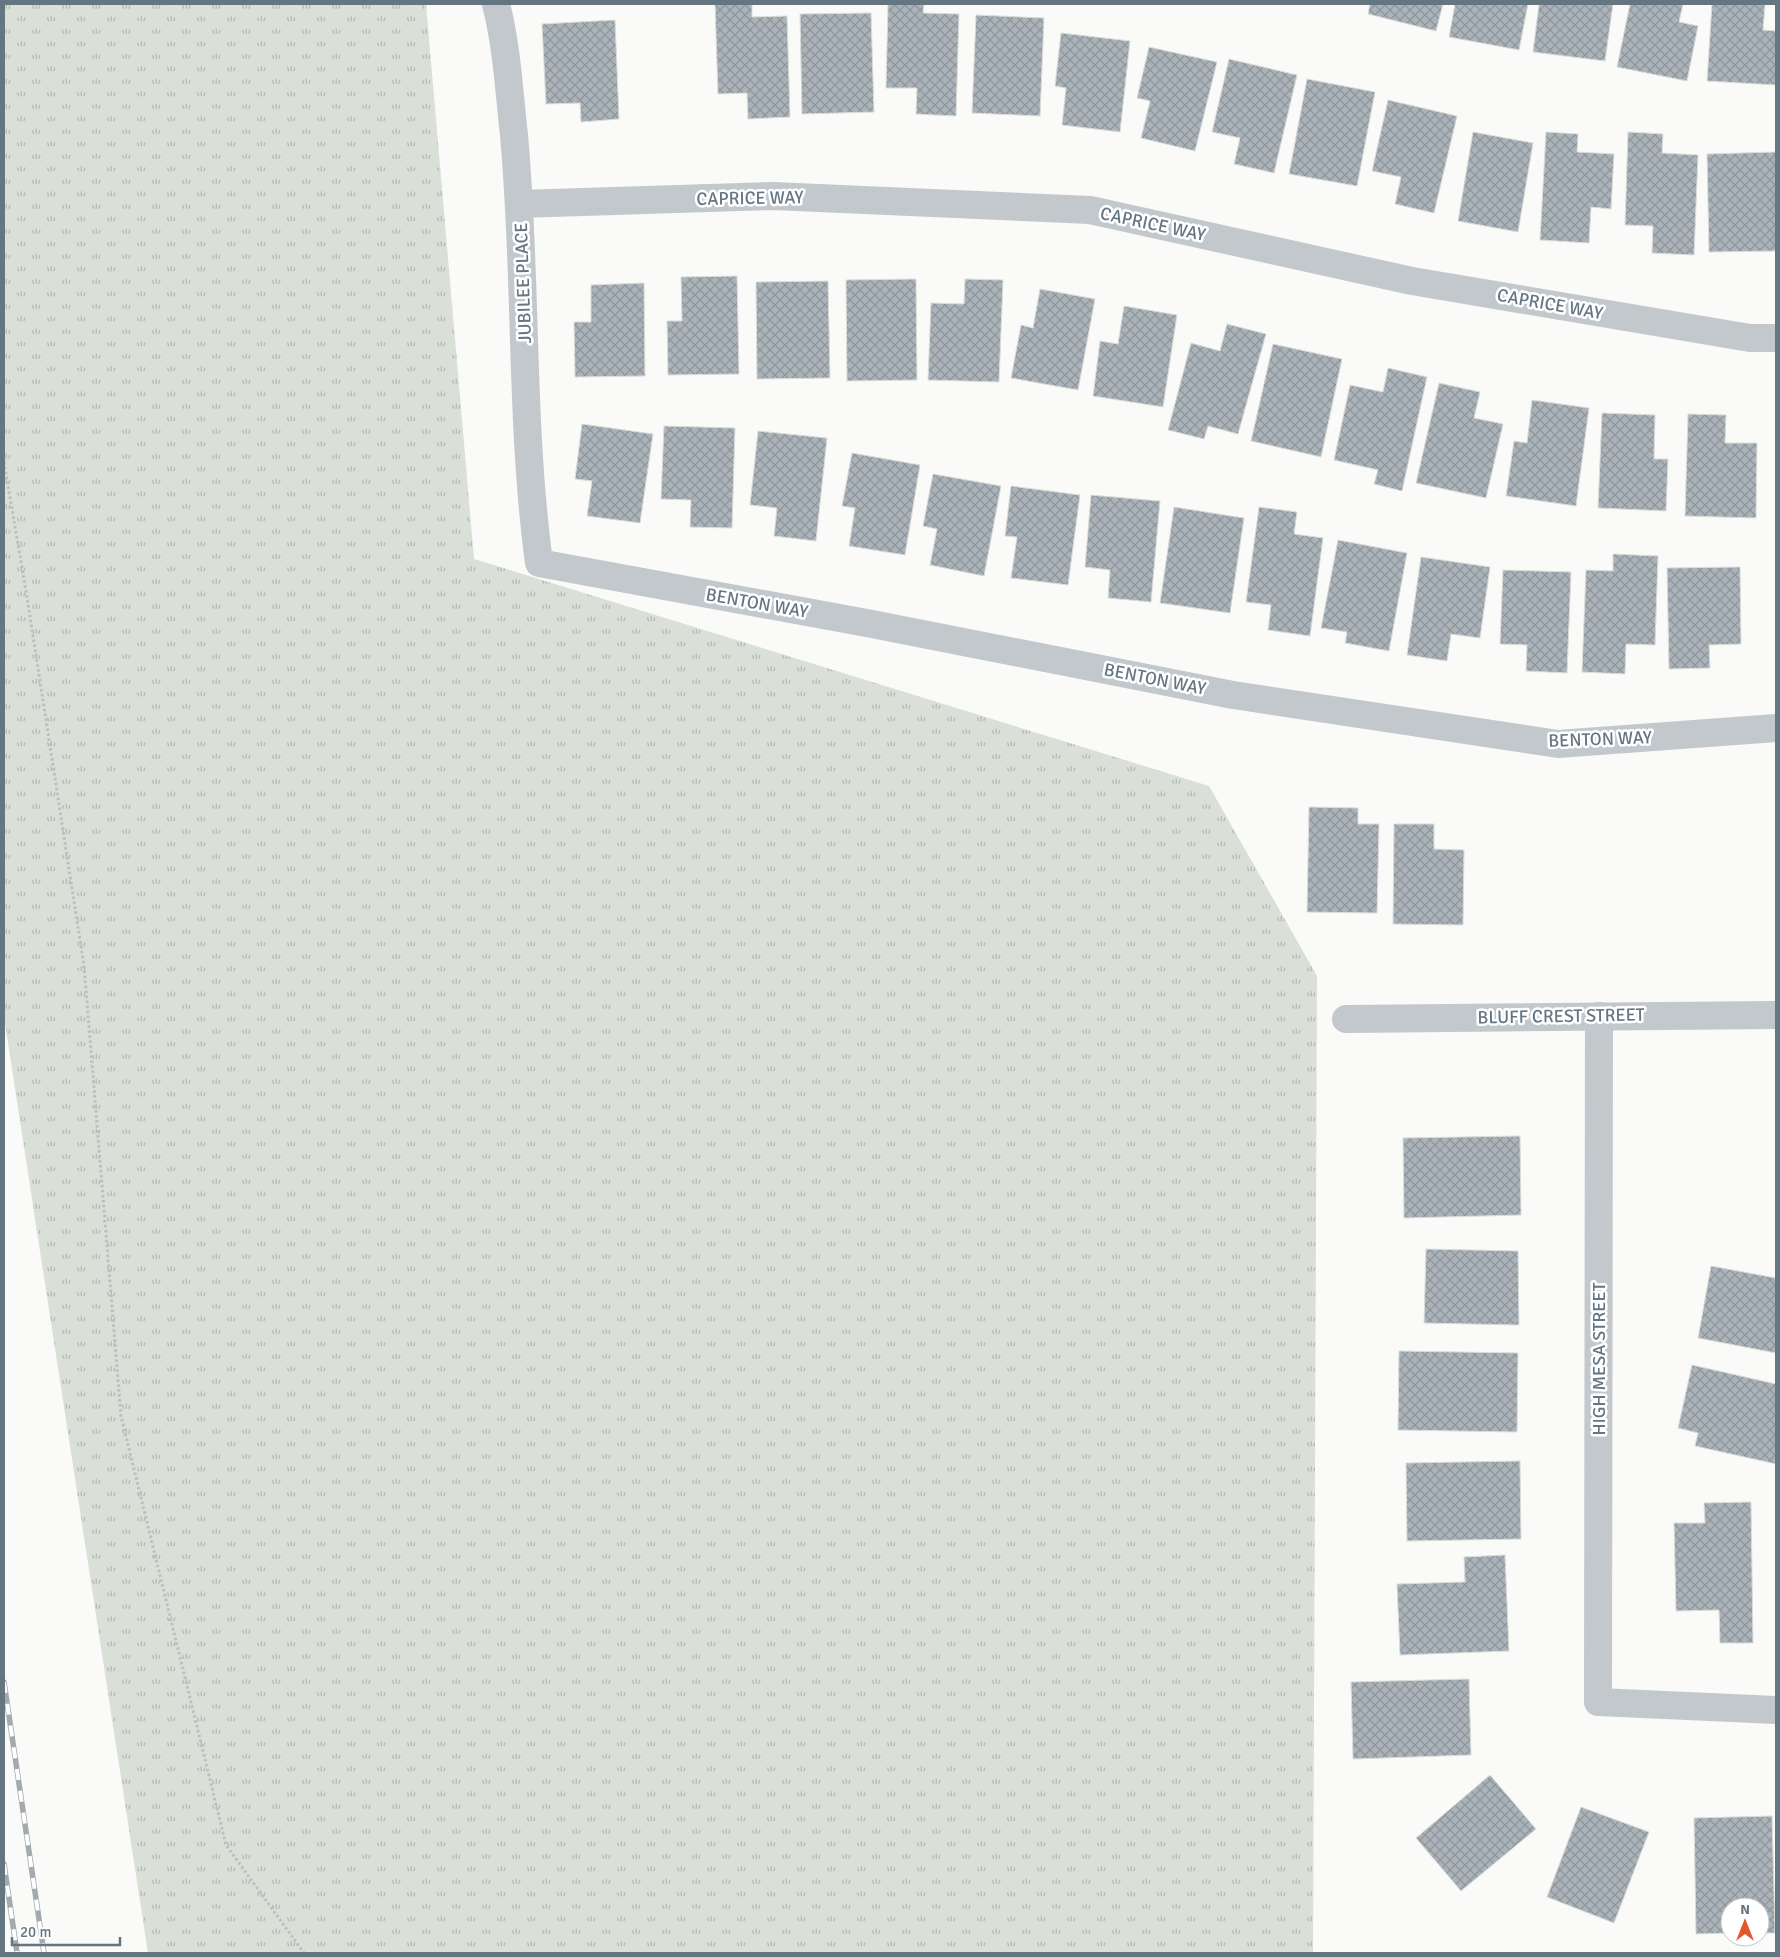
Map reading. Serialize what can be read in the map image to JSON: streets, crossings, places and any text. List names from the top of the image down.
{
  "streets": {
    "street": [
      "CAPRICE WAY",
      "JUBILEE PLACE",
      "BENTON WAY",
      "BLUFF CREST STREET",
      "HIGH MESA STREET"
    ]
  },
  "crossings": [
    ["CAPRICE WAY", "JUBILEE PLACE"],
    ["JUBILEE PLACE", "BENTON WAY"],
    ["BLUFF CREST STREET", "HIGH MESA STREET"]
  ],
  "scale_bar": "20 m",
  "north": "top"
}
